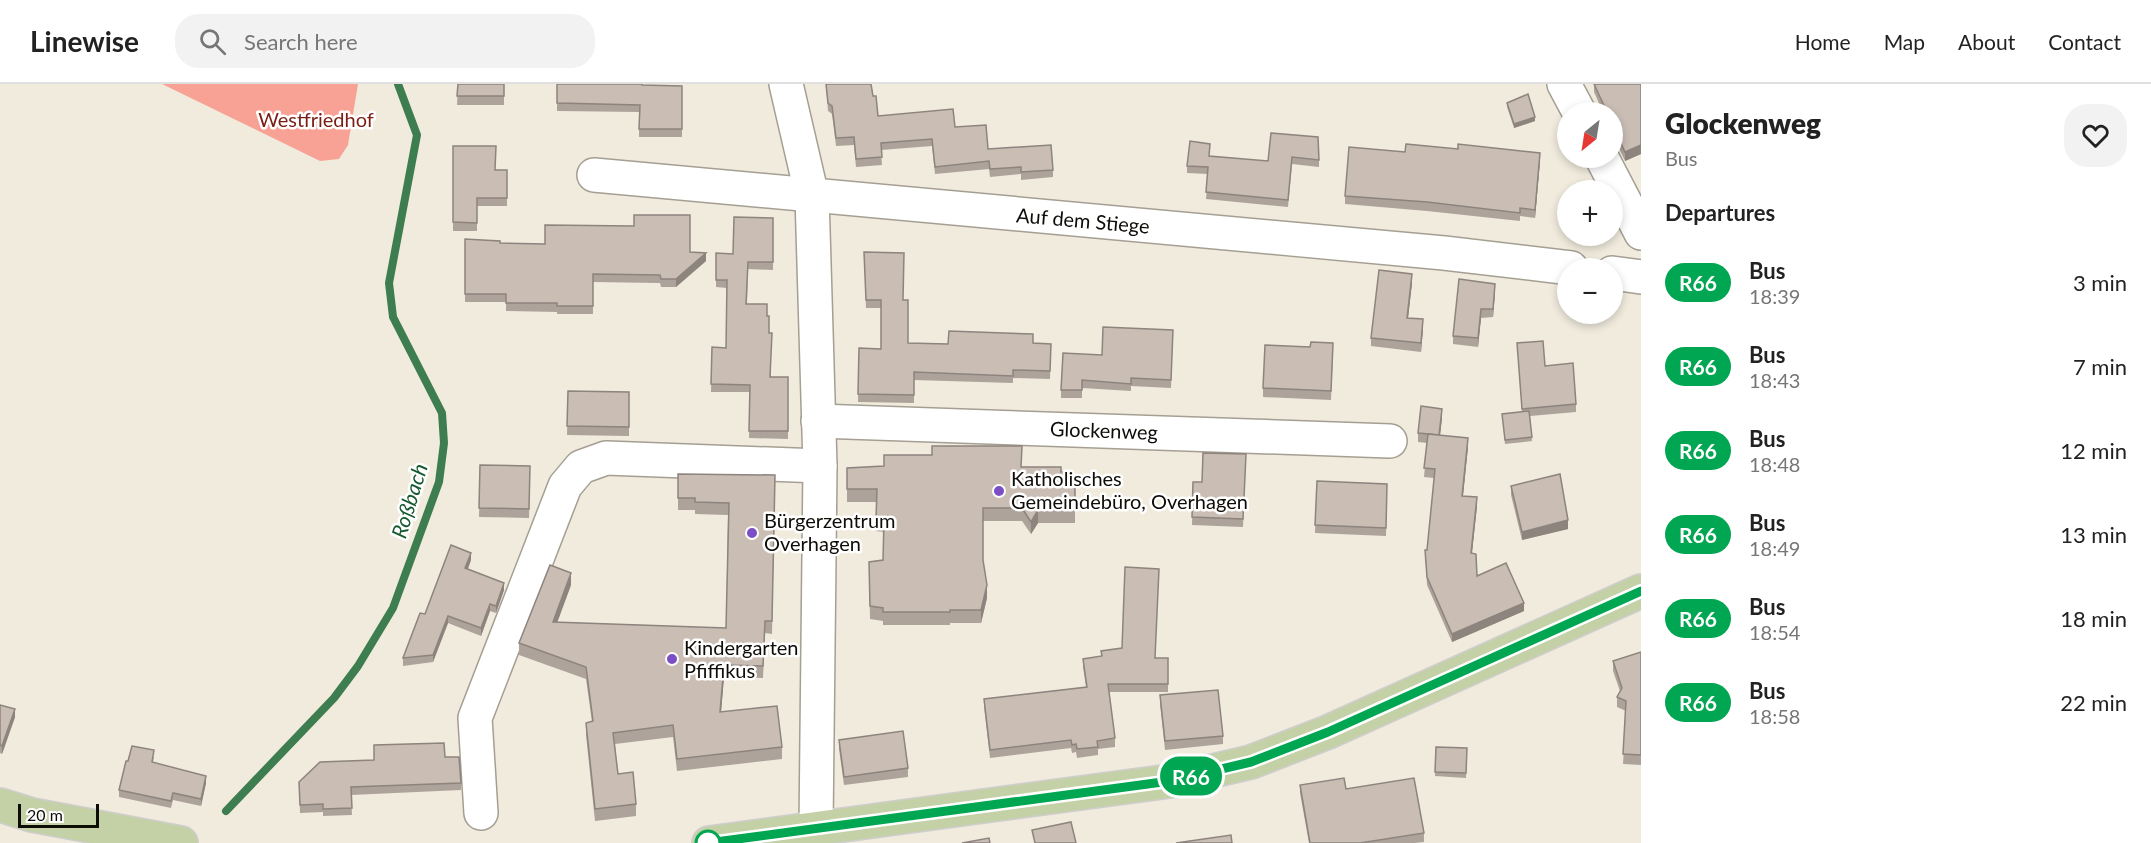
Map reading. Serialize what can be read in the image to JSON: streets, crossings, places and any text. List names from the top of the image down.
{
  "streets": {
    "street": ["Auf dem Stiege", "Glockenweg"]
  },
  "water": ["Roßbach"],
  "parks": ["Westfriedhof"],
  "places": ["Katholisches Gemeindebüro, Overhagen", "Bürgerzentrum Overhagen", "Kindergarten Pfiffikus"],
  "lines": ["bus line R66"],
  "scale_bar": "20 m",
  "north": "bottom left",
  "page": {
    "header": "Linewise",
    "search": "Search here",
    "nav": [
      "Home",
      "Map",
      "About",
      "Contact"
    ],
    "on_map": "R66",
    "heading": [
      ["Glockenweg", "Bus"],
      "Departures"
    ],
    "map_buttons": ["+", "−"],
    "list": [
      {
        "mark": "R66",
        "name": "Bus",
        "note": "18:39",
        "value": "3 min"
      },
      {
        "mark": "R66",
        "name": "Bus",
        "note": "18:43",
        "value": "7 min"
      },
      {
        "mark": "R66",
        "name": "Bus",
        "note": "18:48",
        "value": "12 min"
      },
      {
        "mark": "R66",
        "name": "Bus",
        "note": "18:49",
        "value": "13 min"
      },
      {
        "mark": "R66",
        "name": "Bus",
        "note": "18:54",
        "value": "18 min"
      },
      {
        "mark": "R66",
        "name": "Bus",
        "note": "18:58",
        "value": "22 min"
      }
    ],
    "scale": "20 m"
  }
}
